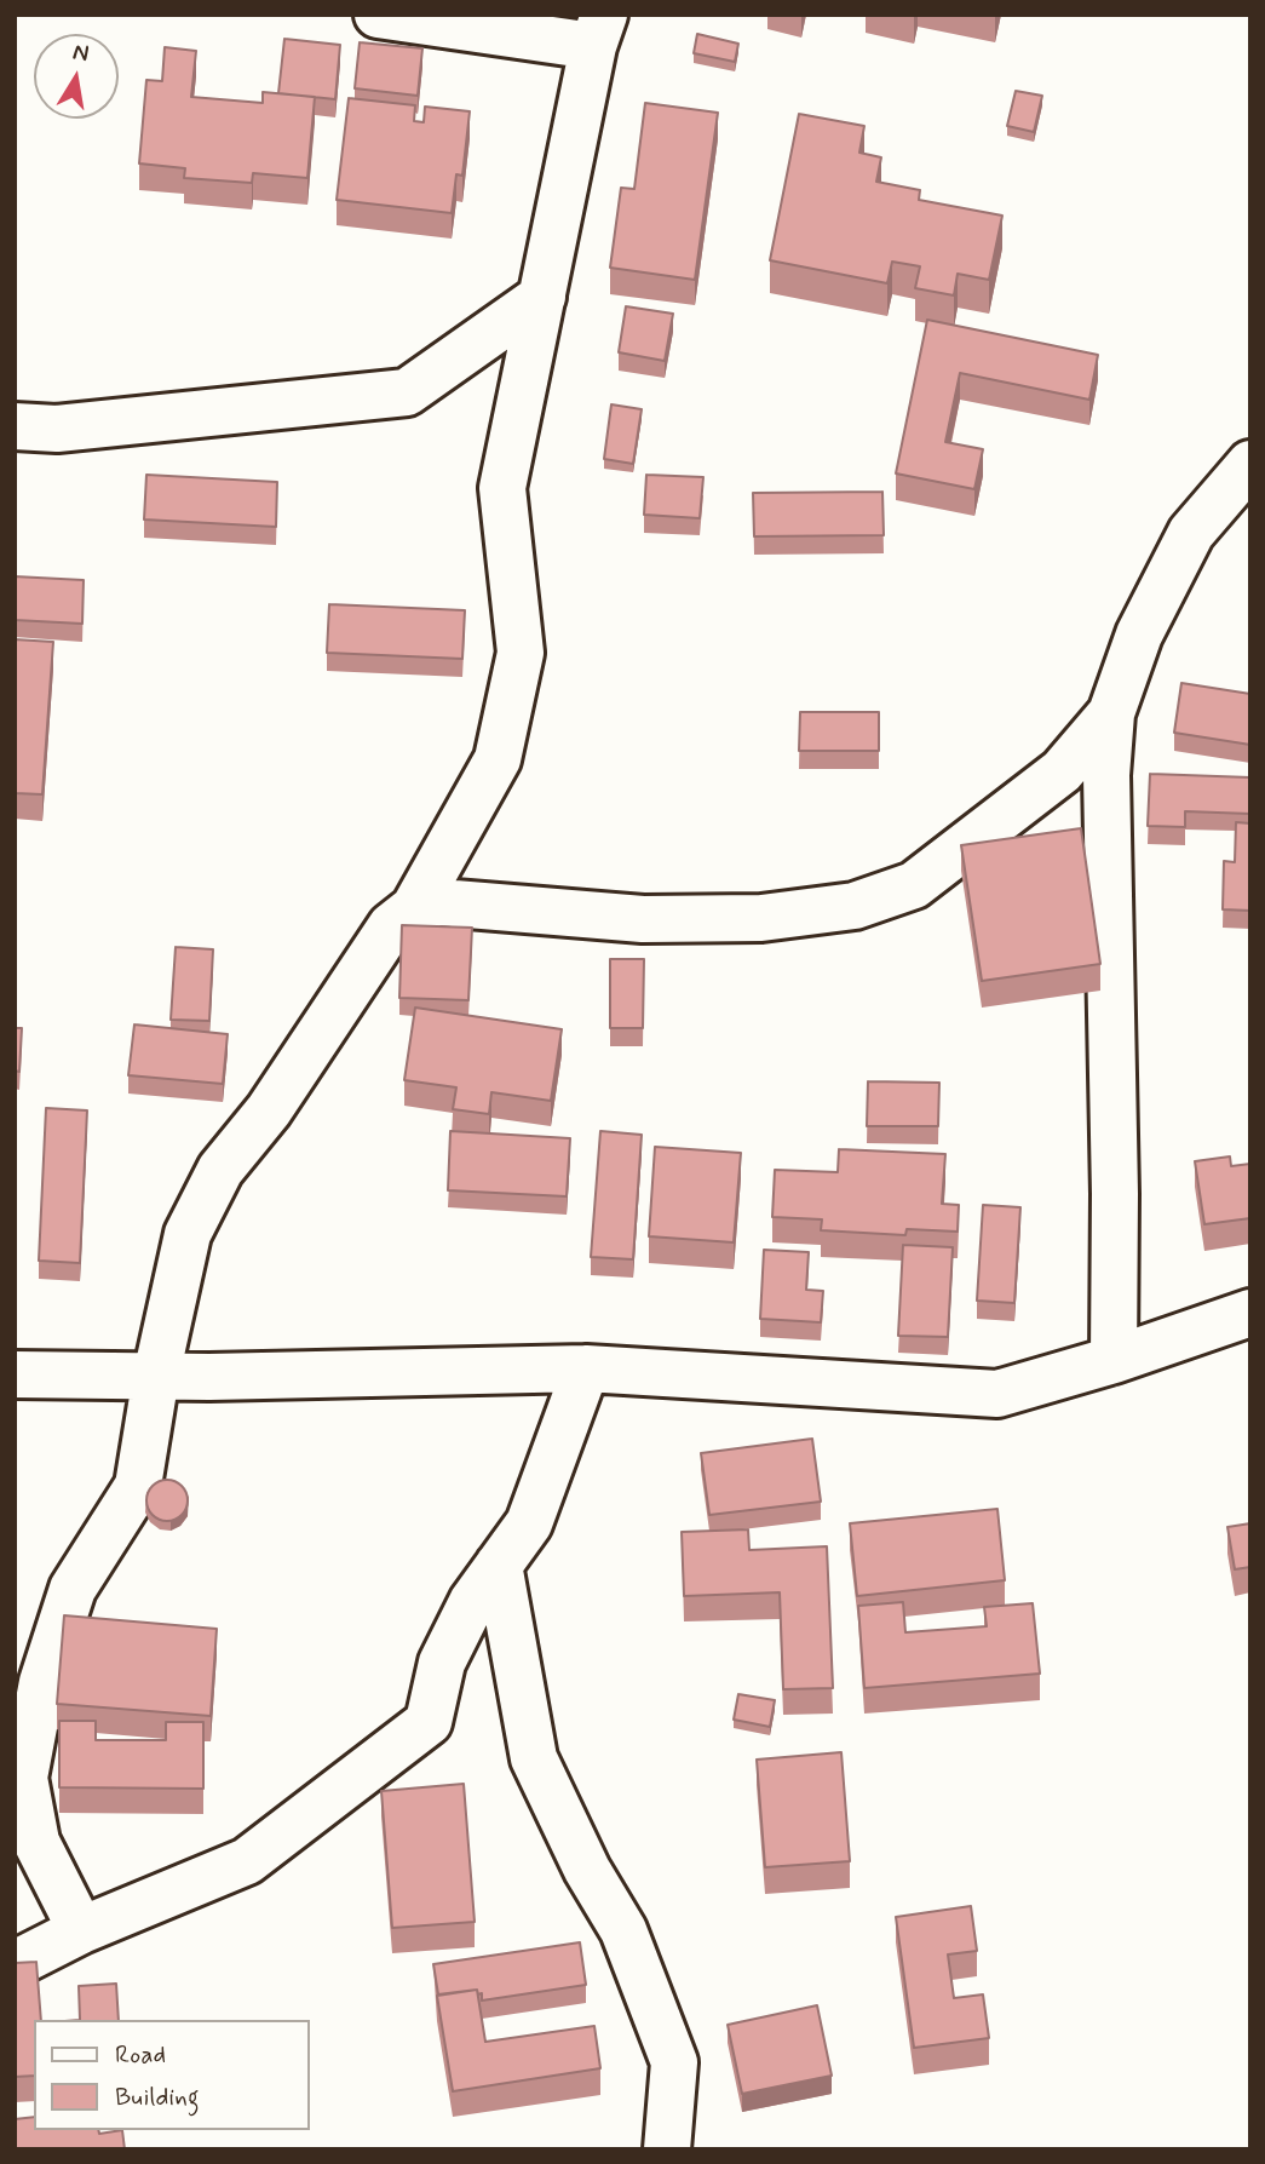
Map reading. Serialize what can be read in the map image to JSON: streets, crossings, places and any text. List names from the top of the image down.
{
  "legend": ["Road", "Building"],
  "north": "top"
}
